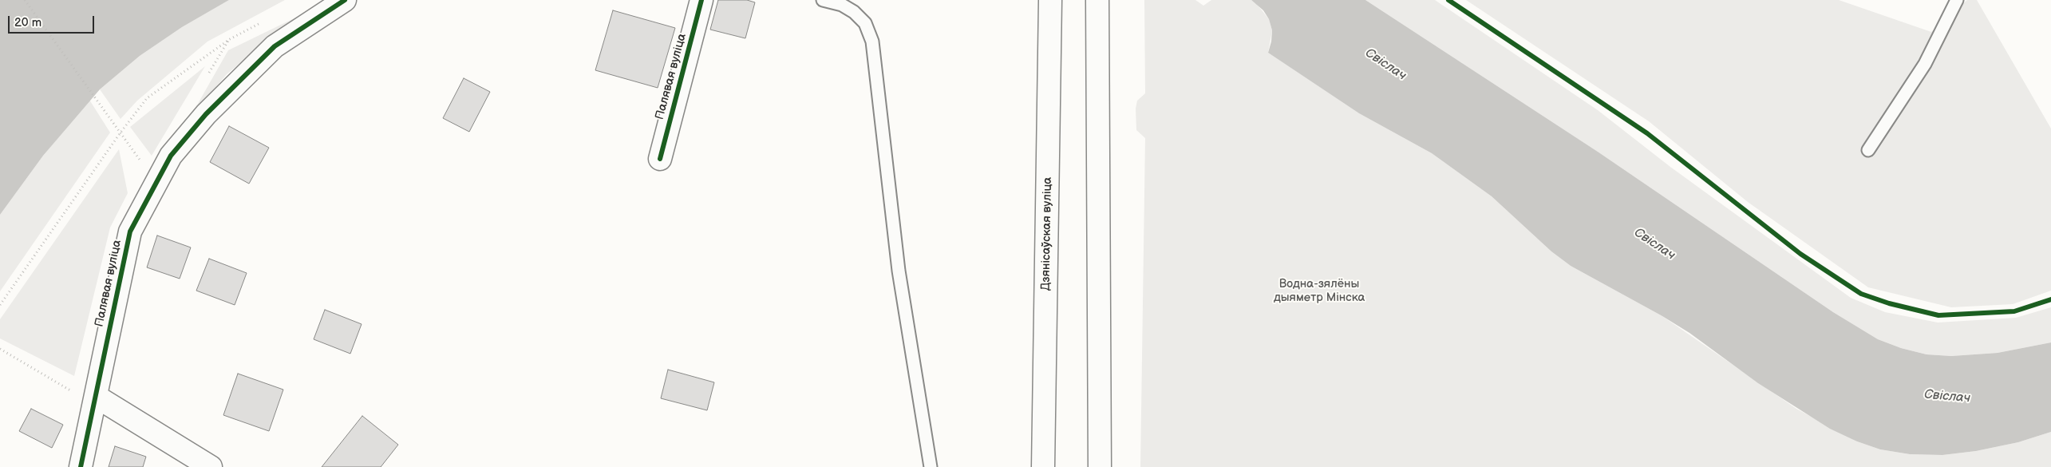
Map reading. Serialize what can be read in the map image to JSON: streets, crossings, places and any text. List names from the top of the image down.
{
  "streets": {
    "main road": ["Палявая вуліца", "Дзянісаўская вуліца"]
  },
  "water": ["Свіслач"],
  "parks": ["Водна-зялёны дыяметр Мінска"],
  "scale_bar": "20 m"
}
